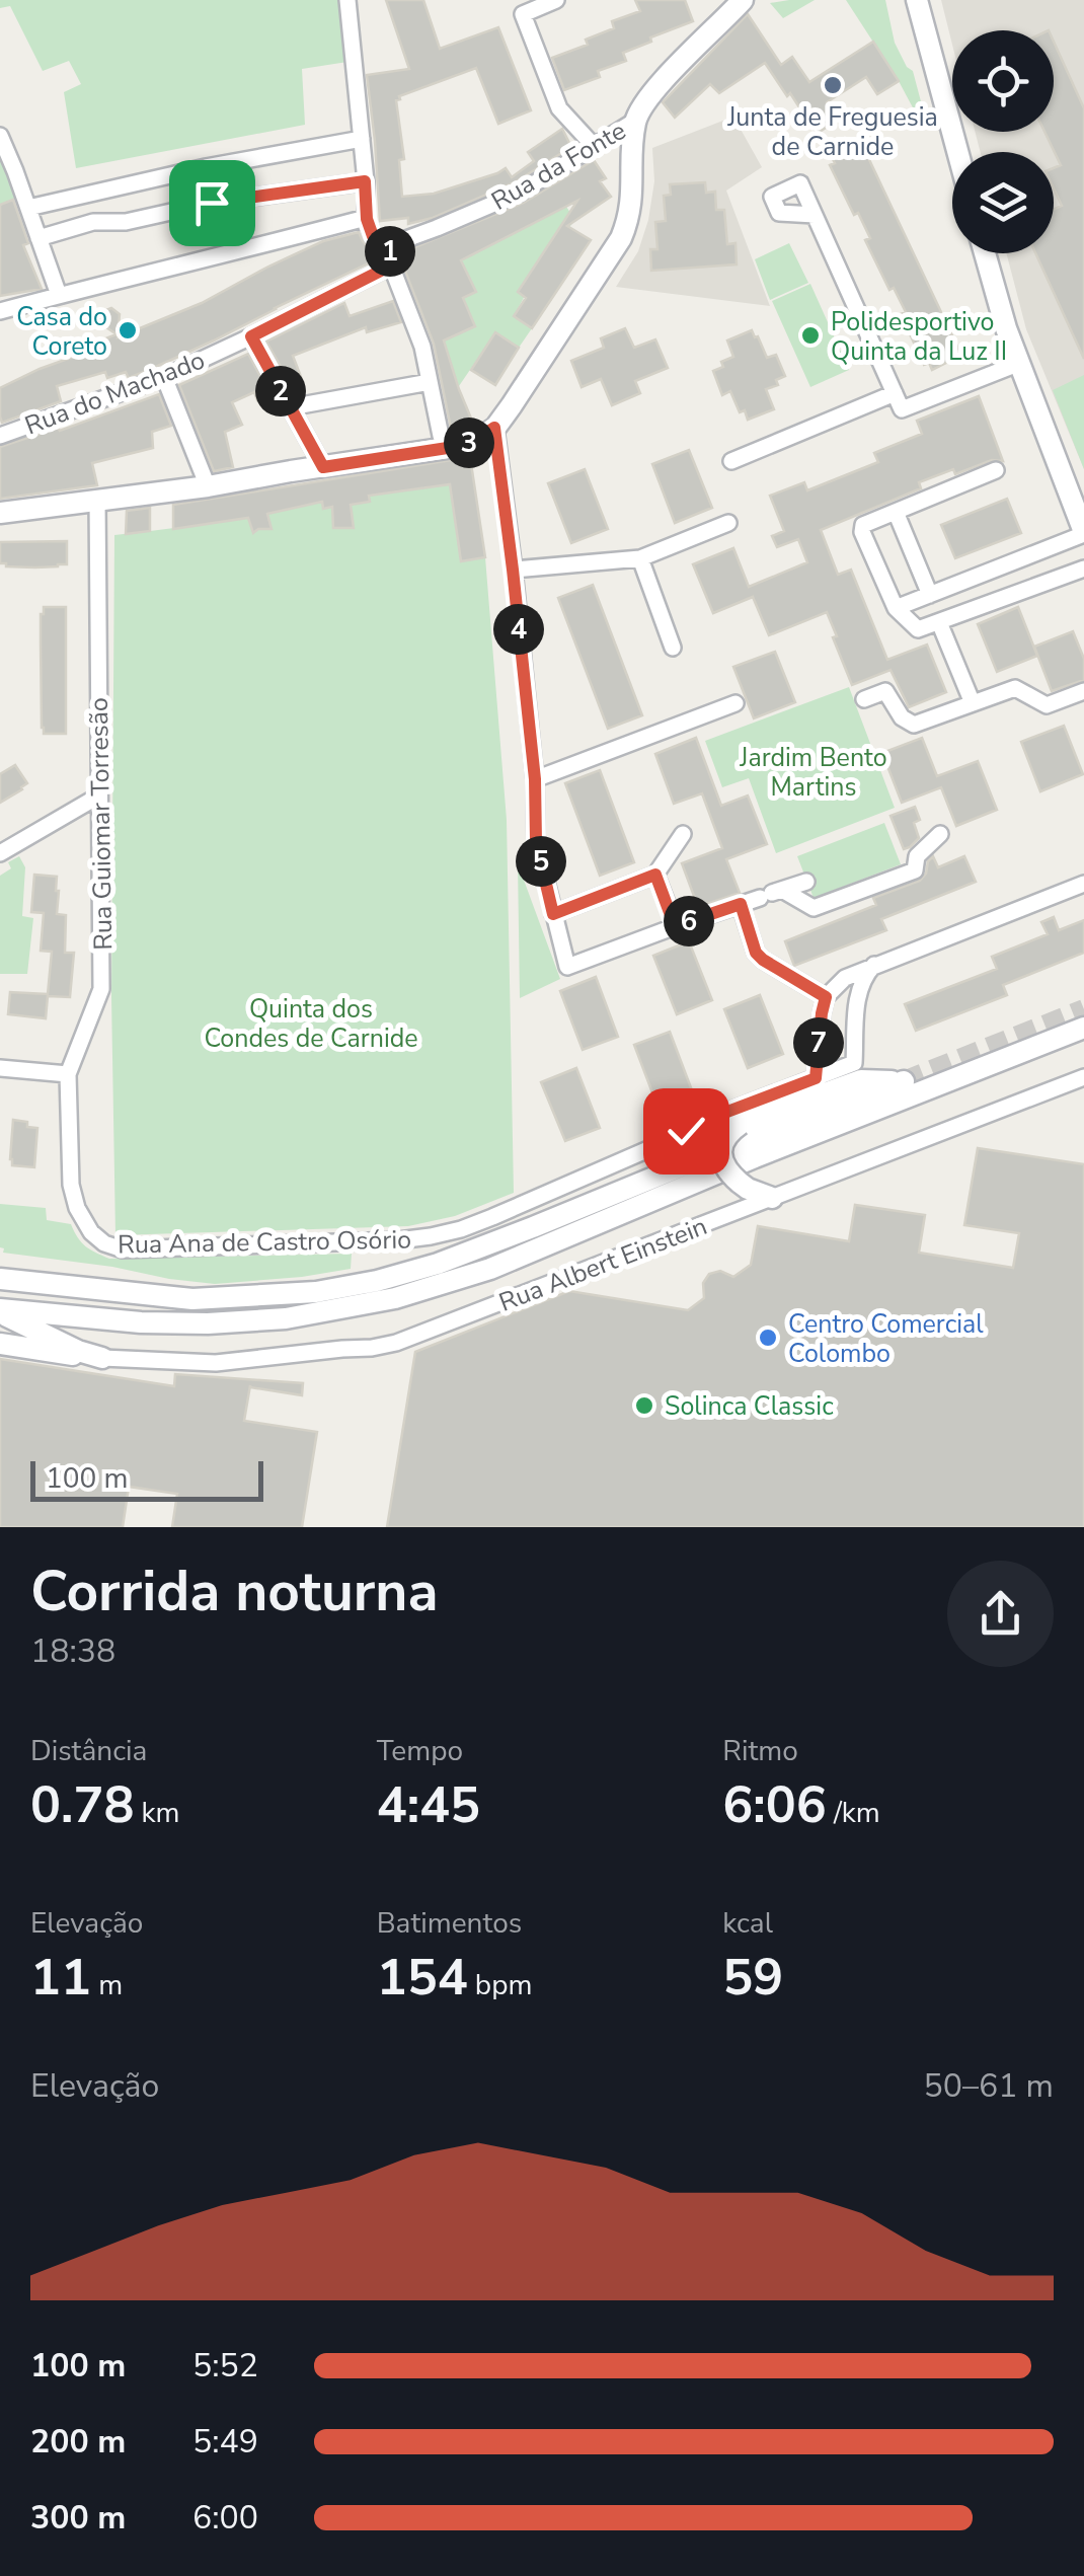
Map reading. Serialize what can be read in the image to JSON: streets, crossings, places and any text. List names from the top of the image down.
{
  "streets": {
    "main road": ["Rua da Fonte"],
    "street": [
      "Rua do Machado",
      "Rua Guiomar Torresão",
      "Rua Ana de Castro Osório",
      "Rua Albert Einstein"
    ]
  },
  "crossings": [
    ["Rua da Fonte", "Rua do Machado"],
    ["Rua Guiomar Torresão", "Rua Ana de Castro Osório"]
  ],
  "parks": ["Jardim Bento Martins", "Quinta dos Condes de Carnide"],
  "places": [
    "Junta de Freguesia de Carnide",
    "Casa do Coreto",
    "Polidesportivo Quinta da Luz II",
    "Centro Comercial Colombo",
    "Solinca Classic"
  ],
  "scale_bar": "100 m",
  "page": {
    "pins": [
      "1",
      "2",
      "3",
      "4",
      "5",
      "6",
      "7"
    ],
    "scale": "100 m",
    "heading": ["Corrida noturna", "18:38"],
    "stats": [
      ["Distância", "0.78 km"],
      ["Tempo", "4:45"],
      ["Ritmo", "6:06 /km"],
      ["Elevação", "11 m"],
      ["Batimentos", "154 bpm"],
      ["kcal", "59"]
    ],
    "chart": ["Elevação", "50–61 m"],
    "list": [
      {
        "name": "100 m",
        "note": "5:52"
      },
      {
        "name": "200 m",
        "note": "5:49"
      },
      {
        "name": "300 m",
        "note": "6:00"
      }
    ]
  }
}
